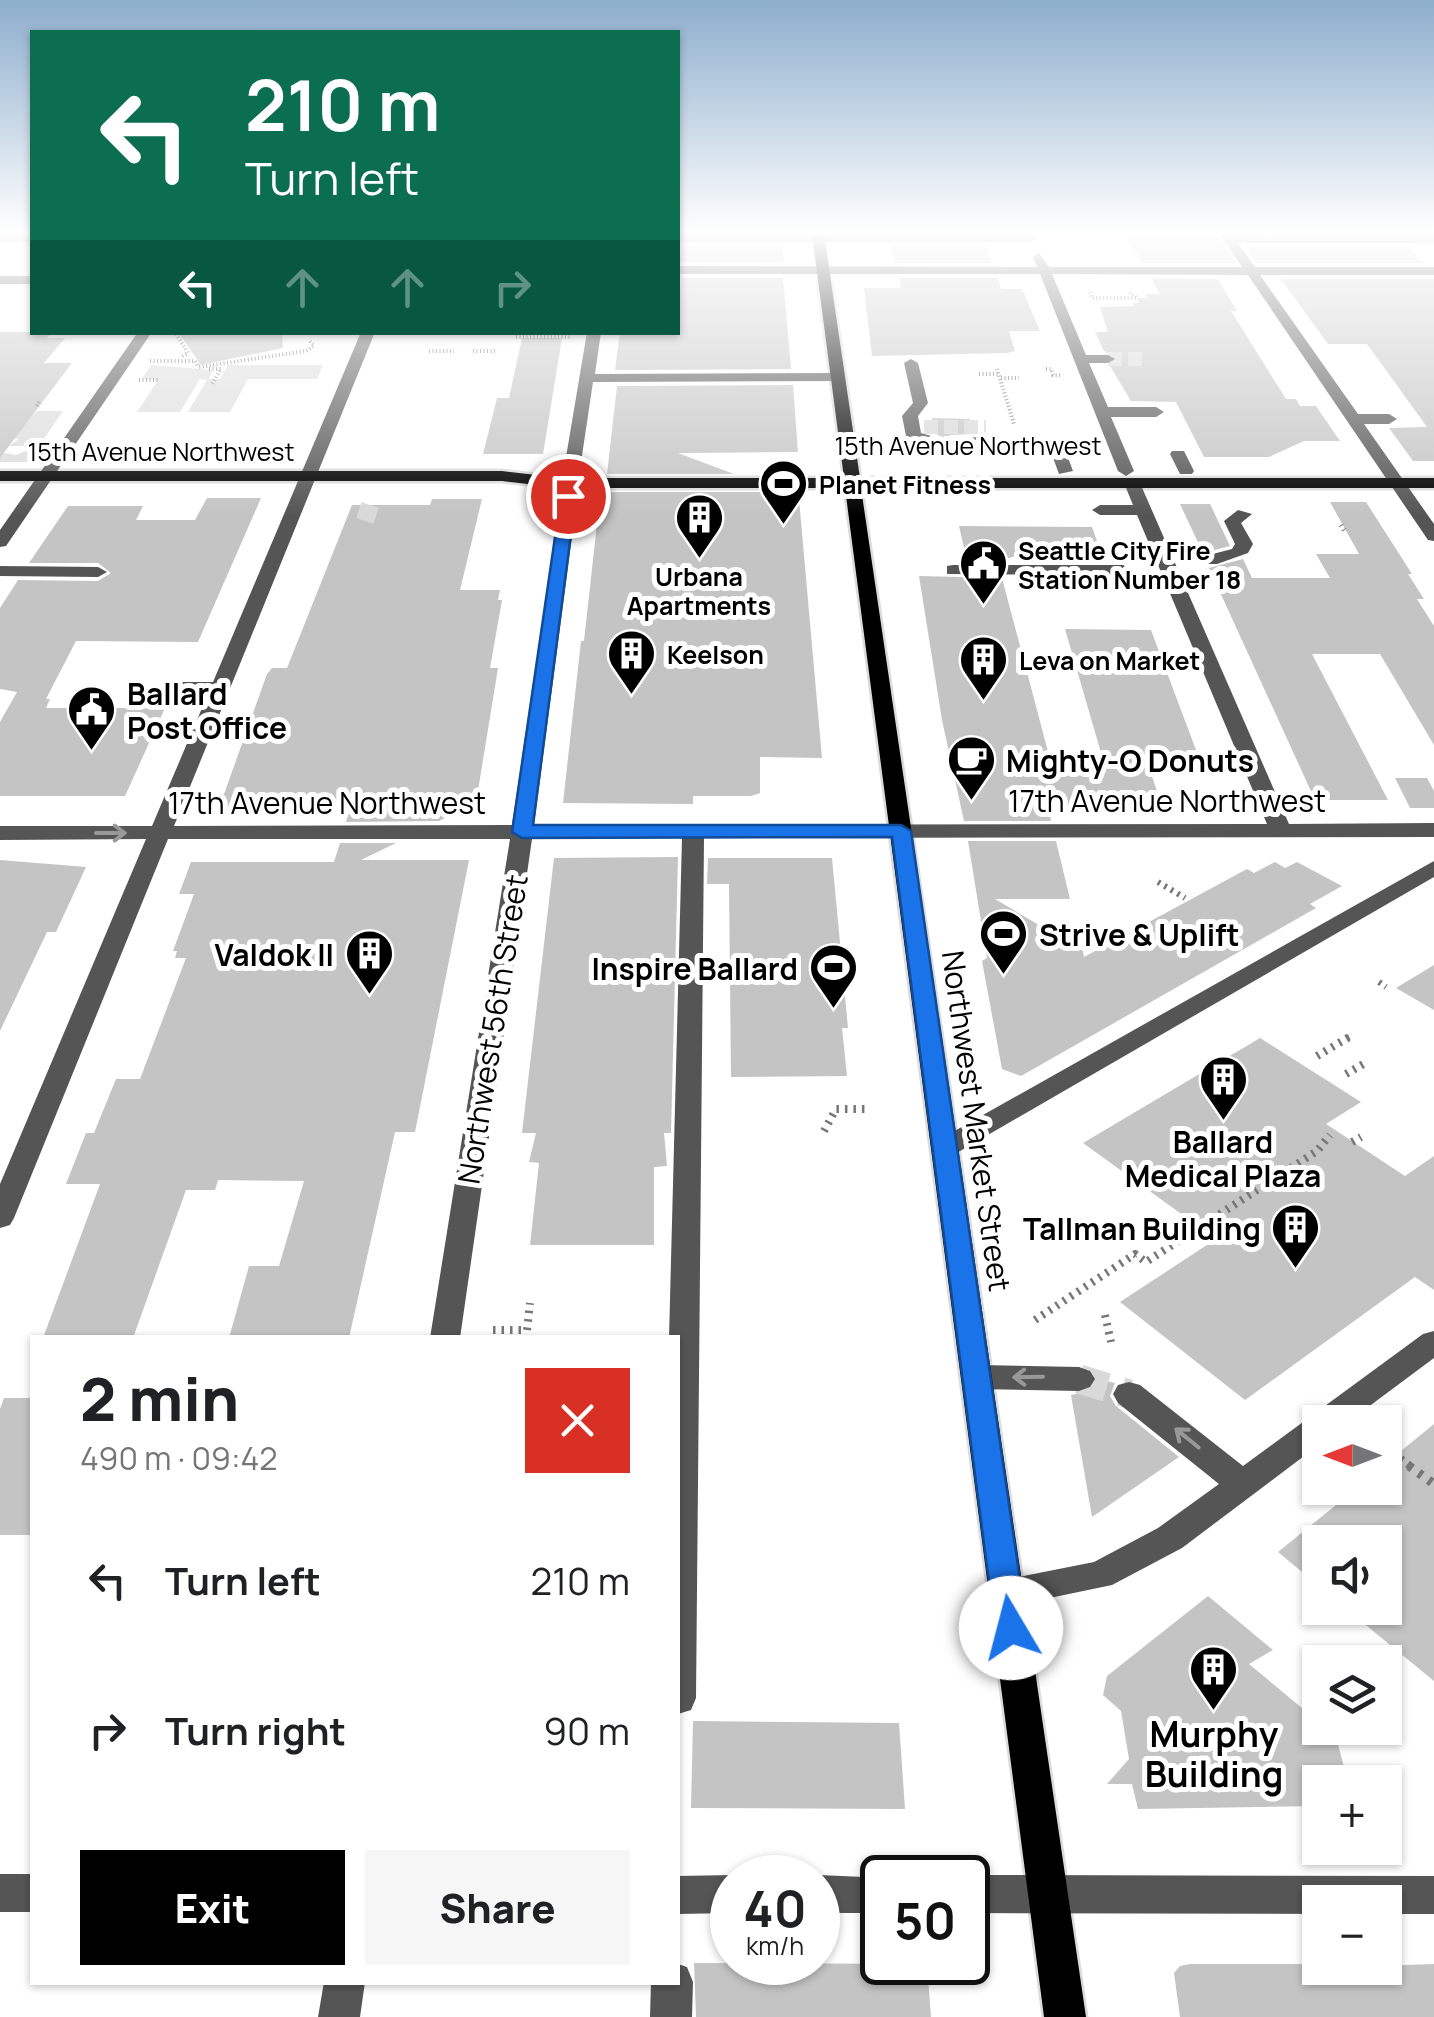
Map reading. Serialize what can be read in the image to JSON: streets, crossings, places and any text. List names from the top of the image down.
{
  "streets": {
    "main road": ["15th Avenue Northwest", "Northwest Market Street"],
    "street": ["17th Avenue Northwest", "Northwest 56th Street"]
  },
  "crossings": [
    ["15th Avenue Northwest", "Northwest 56th Street"],
    ["15th Avenue Northwest", "Northwest Market Street"],
    ["17th Avenue Northwest", "Northwest 56th Street"],
    ["17th Avenue Northwest", "Northwest Market Street"]
  ],
  "places": {
    "sports": ["Planet Fitness", "Strive & Uplift", "Inspire Ballard"],
    "building": [
      "Urbana Apartments",
      "Keelson",
      "Leva on Market",
      "Valdok II",
      "Ballard Medical Plaza",
      "Tallman Building",
      "Murphy Building"
    ],
    "public building": ["Seattle City Fire Station Number 18", "Ballard Post Office"],
    "cafe": ["Mighty-O Donuts"]
  },
  "north": "left",
  "page": {
    "turn": ["210 m", "Turn left"],
    "heading": ["2 min", "490 m · 09:42"],
    "map_buttons": ["+", "−"],
    "list": [
      {
        "name": "Turn left",
        "value": "210 m"
      },
      {
        "name": "Turn right",
        "value": "90 m"
      }
    ],
    "buttons": ["Exit", "Share"],
    "speed": "40 km/h",
    "limit": "50"
  }
}
